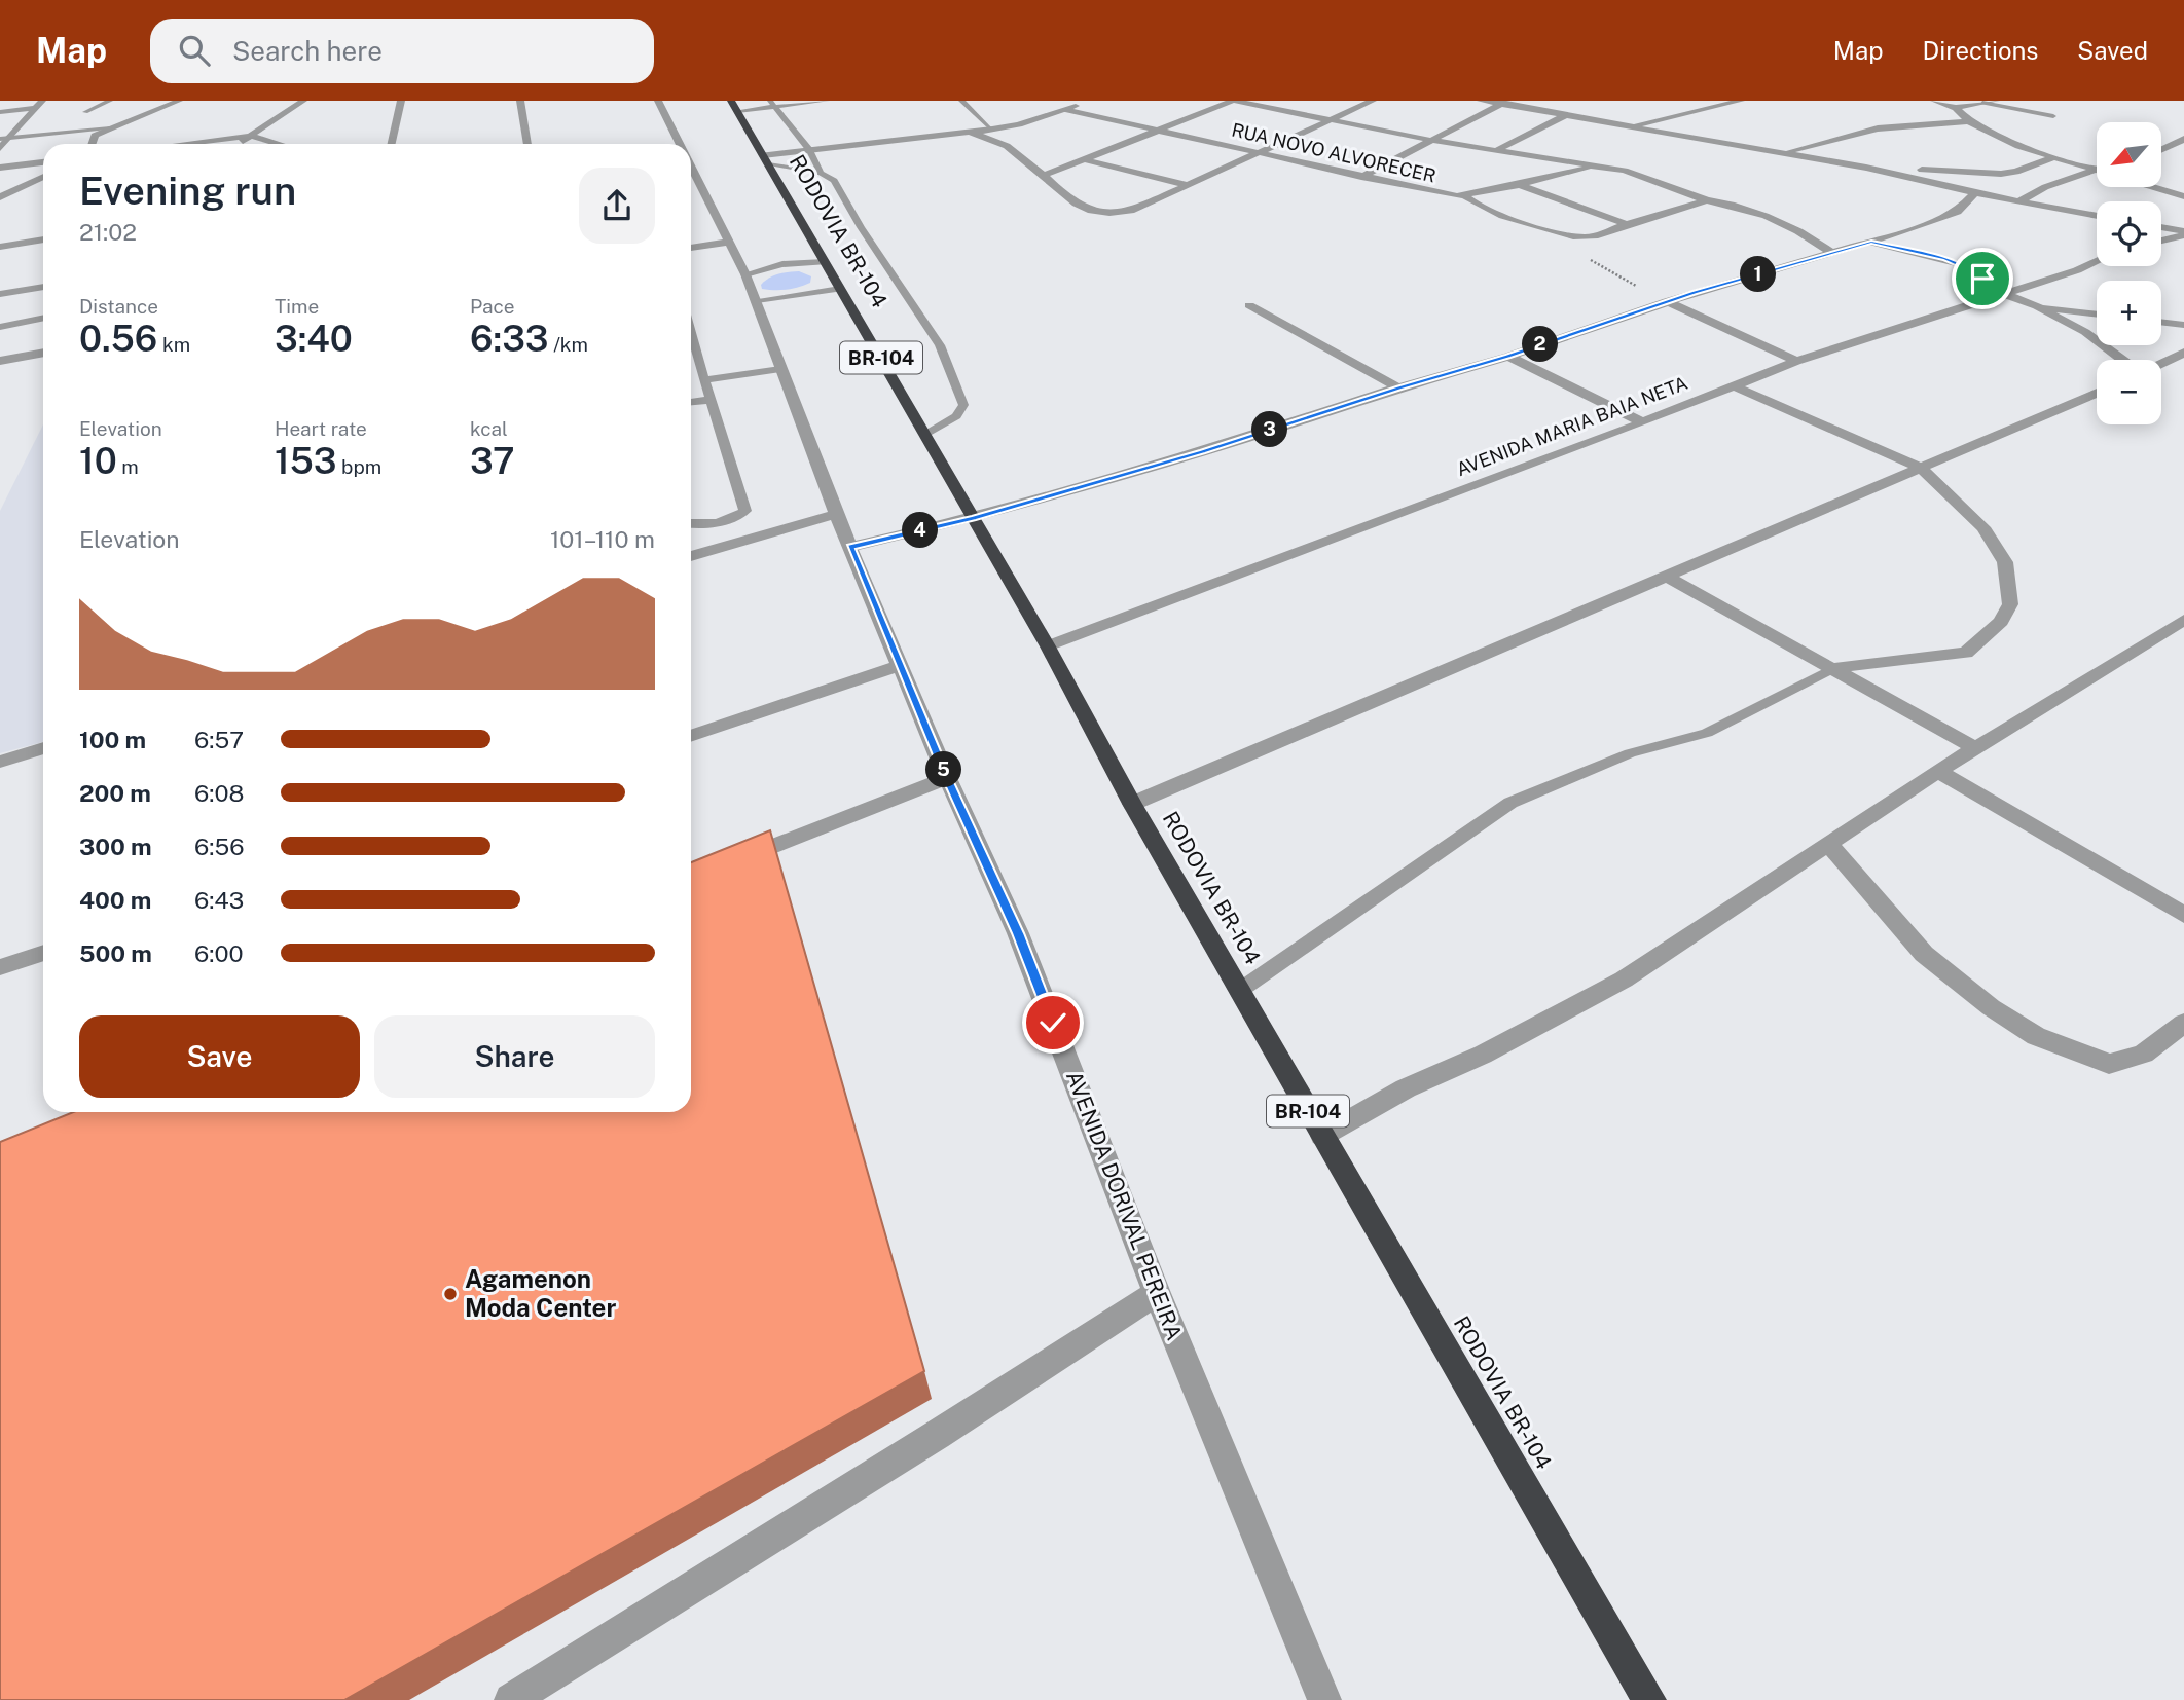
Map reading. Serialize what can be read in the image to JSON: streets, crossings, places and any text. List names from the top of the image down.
{
  "streets": {
    "highway": ["RODOVIA BR-104", "BR-104"],
    "street": ["RUA NOVO ALVORECER", "AVENIDA MARIA BAIA NETA", "AVENIDA DORIVAL PEREIRA"]
  },
  "crossings": [
    ["RODOVIA BR-104", "AVENIDA MARIA BAIA NETA"]
  ],
  "places": ["Agamenon Moda Center"],
  "north": "bottom left",
  "page": {
    "header": "Map",
    "search": "Search here",
    "nav": ["Map", "Directions", "Saved"],
    "map_buttons": ["+", "−"],
    "heading": ["Evening run", "21:02"],
    "pins": [
      "1",
      "2",
      "3",
      "4",
      "5"
    ],
    "stats": [
      ["Distance", "0.56 km"],
      ["Time", "3:40"],
      ["Pace", "6:33 /km"],
      ["Elevation", "10 m"],
      ["Heart rate", "153 bpm"],
      ["kcal", "37"]
    ],
    "chart": ["Elevation", "101–110 m"],
    "list": [
      {
        "name": "100 m",
        "note": "6:57"
      },
      {
        "name": "200 m",
        "note": "6:08"
      },
      {
        "name": "300 m",
        "note": "6:56"
      },
      {
        "name": "400 m",
        "note": "6:43"
      },
      {
        "name": "500 m",
        "note": "6:00"
      }
    ],
    "buttons": ["Save", "Share"]
  }
}
